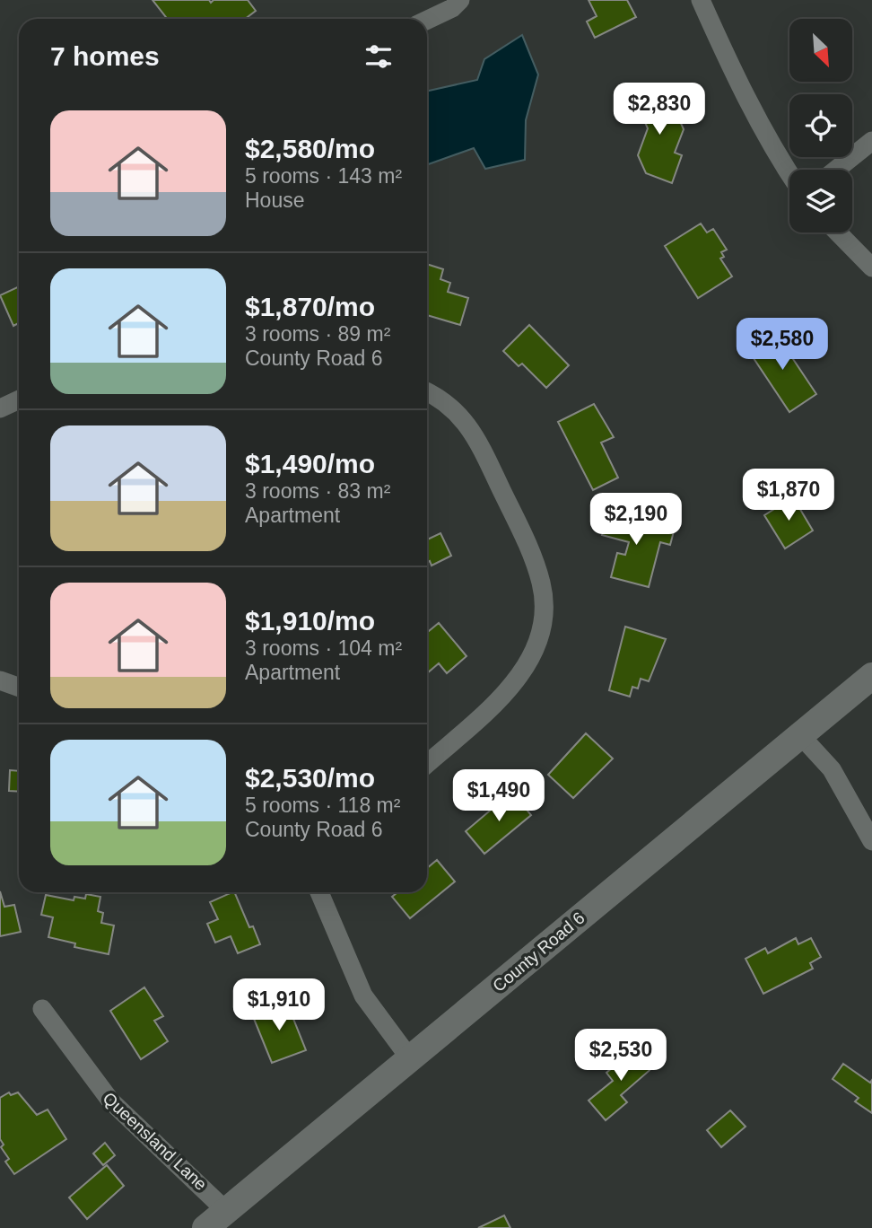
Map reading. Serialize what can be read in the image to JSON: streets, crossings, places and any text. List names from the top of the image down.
{
  "streets": {
    "main road": ["County Road 6"],
    "street": ["Queensland Lane"]
  },
  "crossings": [
    ["County Road 6", "Queensland Lane"]
  ],
  "north": "bottom right",
  "page": {
    "heading": "7 homes",
    "price": [
      "$2,830",
      "$2,580",
      "$1,870",
      "$2,190",
      "$1,490",
      "$1,910",
      "$2,530"
    ],
    "list": [
      {
        "name": "$2,580/mo",
        "note": "5 rooms · 143 m² · House"
      },
      {
        "name": "$1,870/mo",
        "note": "3 rooms · 89 m² · County Road 6"
      },
      {
        "name": "$1,490/mo",
        "note": "3 rooms · 83 m² · Apartment"
      },
      {
        "name": "$1,910/mo",
        "note": "3 rooms · 104 m² · Apartment"
      },
      {
        "name": "$2,530/mo",
        "note": "5 rooms · 118 m² · County Road 6"
      }
    ]
  }
}
